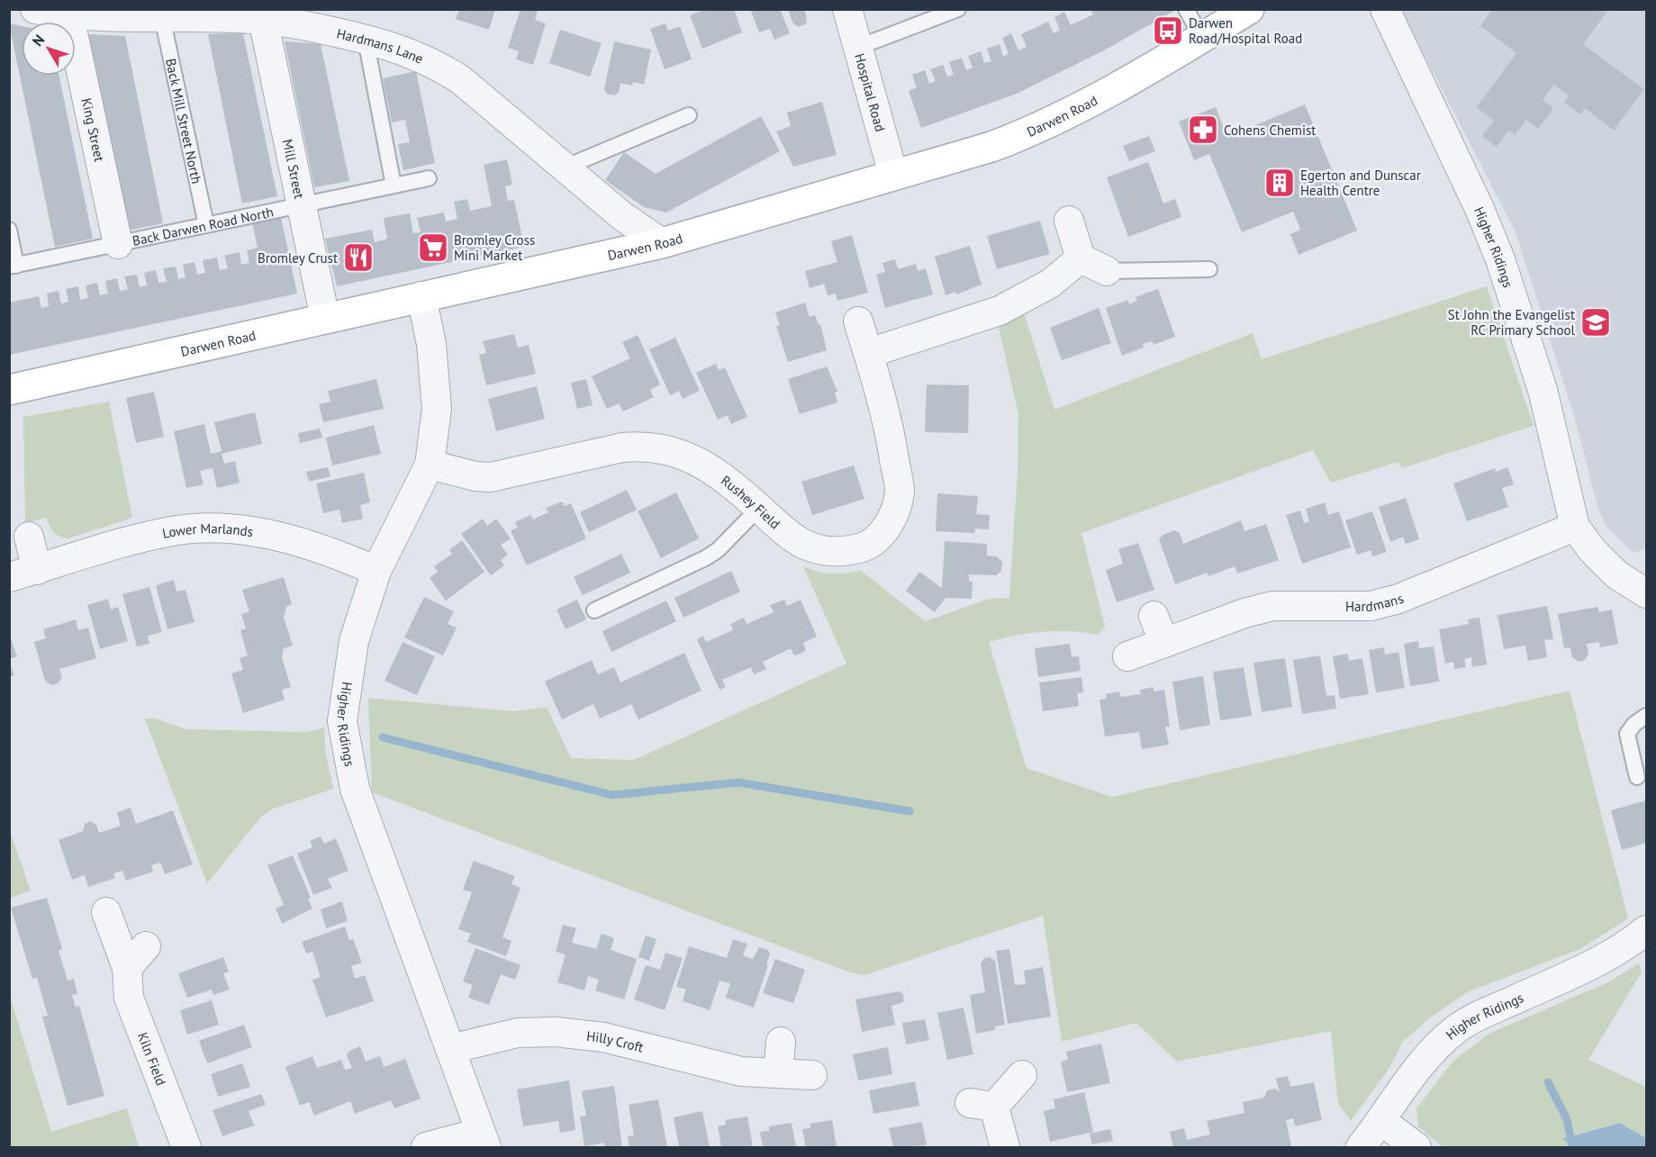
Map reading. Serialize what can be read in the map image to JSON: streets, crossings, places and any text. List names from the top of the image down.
{
  "streets": {
    "main road": ["Darwen Road"],
    "street": [
      "Hardmans Lane",
      "Hospital Road",
      "King Street",
      "Mill Street",
      "Higher Ridings",
      "Rushey Field",
      "Lower Marlands",
      "Hardmans",
      "Hilly Croft",
      "Kiln Field"
    ],
    "lane": ["Back Mill Street North", "Back Darwen Road North"]
  },
  "crossings": [
    ["Hardmans Lane", "Darwen Road"],
    ["Hardmans Lane", "Back Mill Street North"],
    ["Hardmans Lane", "King Street"],
    ["Hardmans Lane", "Mill Street"],
    ["Hospital Road", "Darwen Road"],
    ["Darwen Road", "Mill Street"],
    ["Darwen Road", "Higher Ridings"],
    ["Back Mill Street North", "Back Darwen Road North"],
    ["King Street", "Back Darwen Road North"],
    ["Mill Street", "Back Darwen Road North"],
    ["Higher Ridings", "Rushey Field"],
    ["Higher Ridings", "Lower Marlands"],
    ["Higher Ridings", "Hardmans"],
    ["Higher Ridings", "Hilly Croft"]
  ],
  "places": {
    "bus stop": ["Darwen Road/Hospital Road"],
    "pharmacy": ["Cohens Chemist"],
    "building": ["Egerton and Dunscar Health Centre"],
    "supermarket": ["Bromley Cross Mini Market"],
    "restaurant": ["Bromley Crust"],
    "school or university": ["St John the Evangelist RC Primary School"]
  },
  "north": "top left"
}
